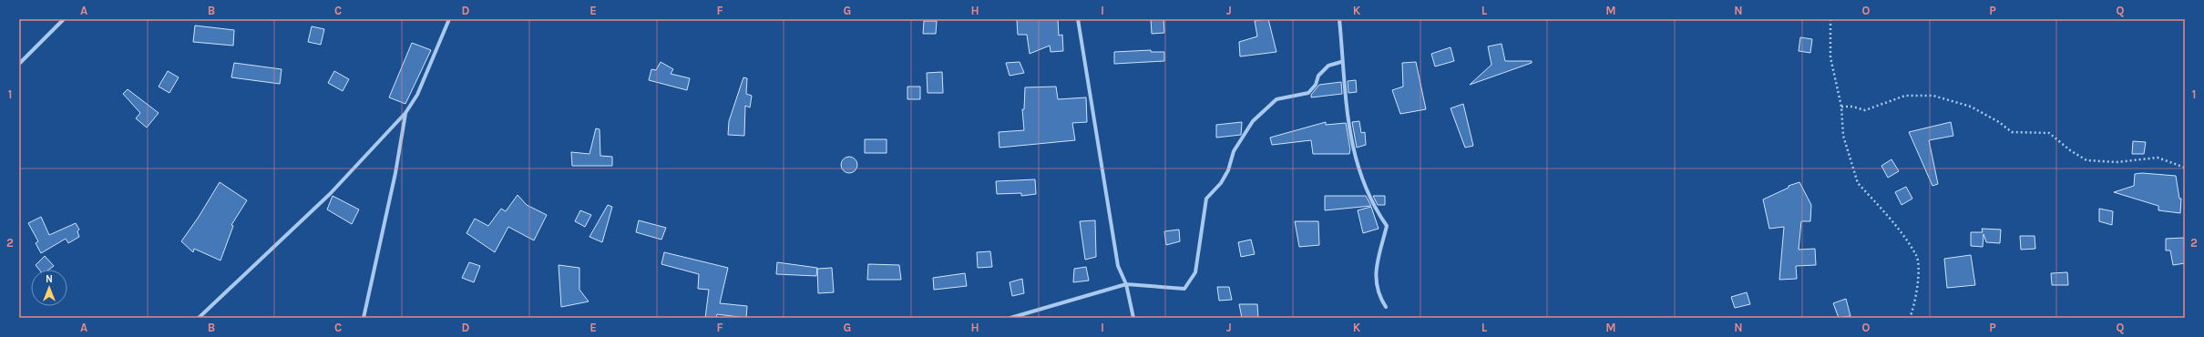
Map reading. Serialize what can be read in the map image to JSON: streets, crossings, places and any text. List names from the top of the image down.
{
  "north": "top",
  "grid": {
    "columns": [
      "A",
      "B",
      "C",
      "D",
      "E",
      "F",
      "G",
      "H",
      "I",
      "J",
      "K",
      "L",
      "M",
      "N",
      "O",
      "P",
      "Q"
    ],
    "rows": ["1", "2"]
  }
}
